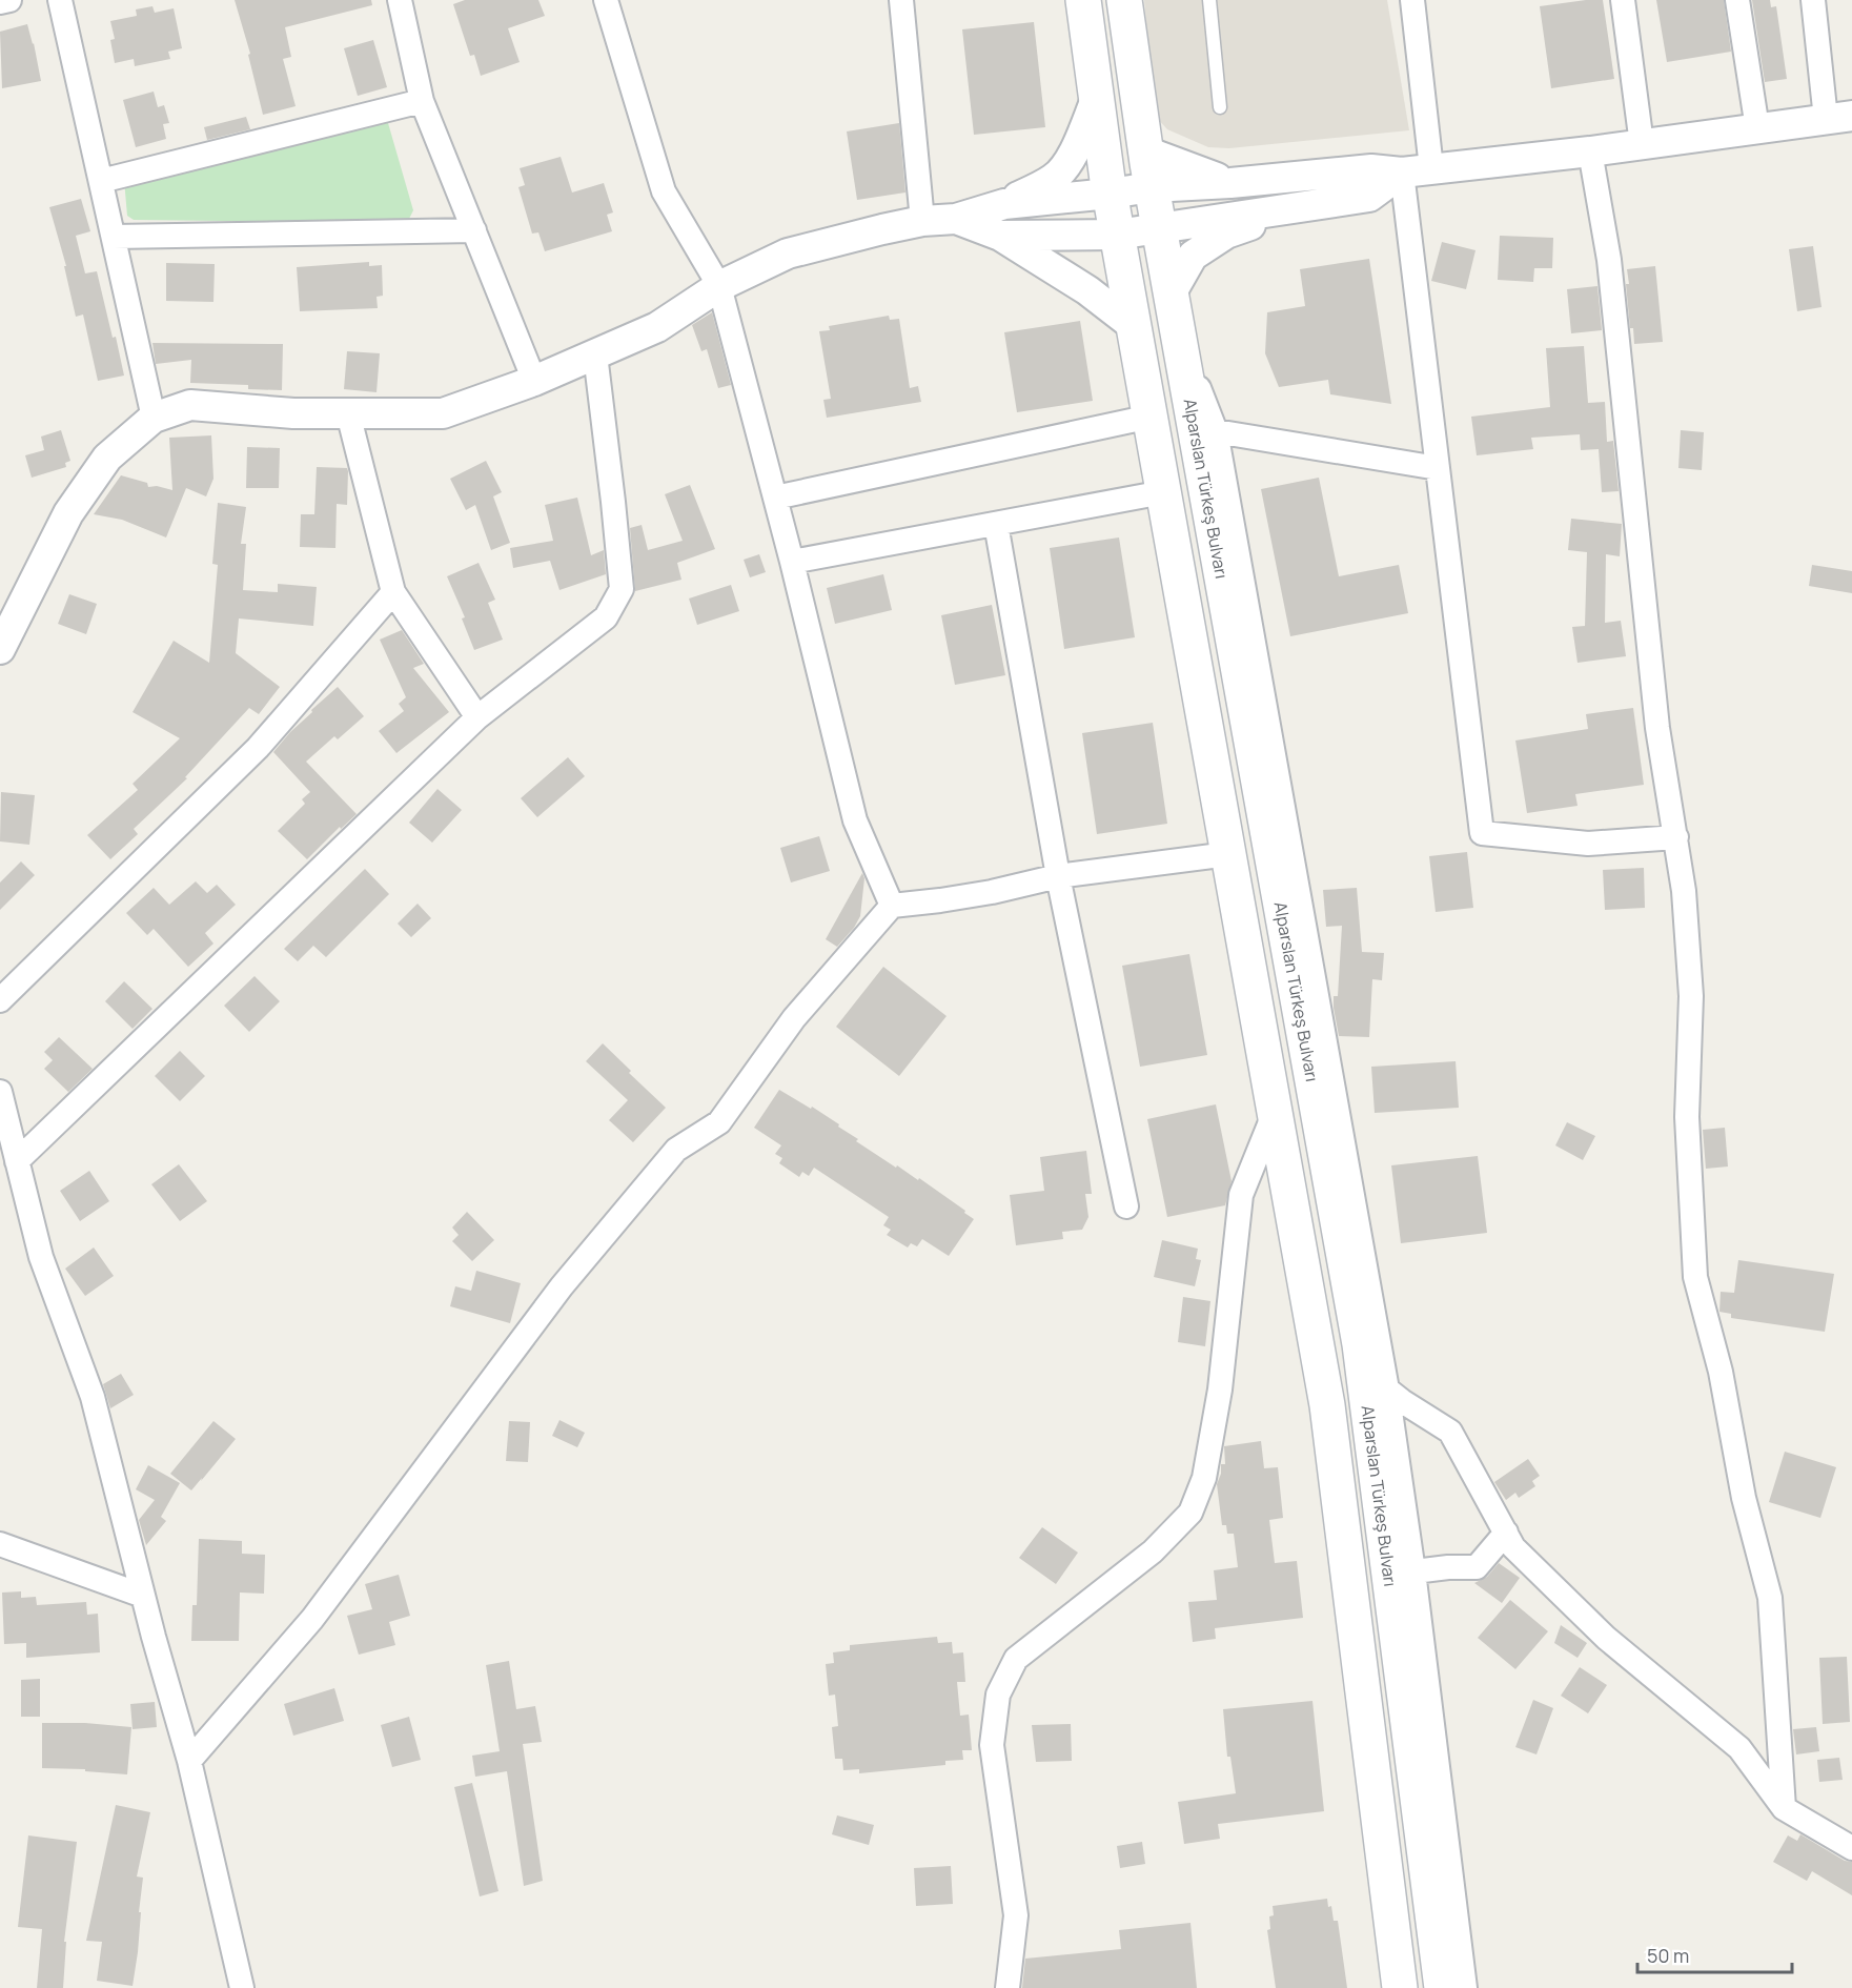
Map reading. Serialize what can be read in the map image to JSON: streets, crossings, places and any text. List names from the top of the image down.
{
  "streets": {
    "main road": ["Alparslan Türkeş Bulvarı"]
  },
  "scale_bar": "50 m"
}
